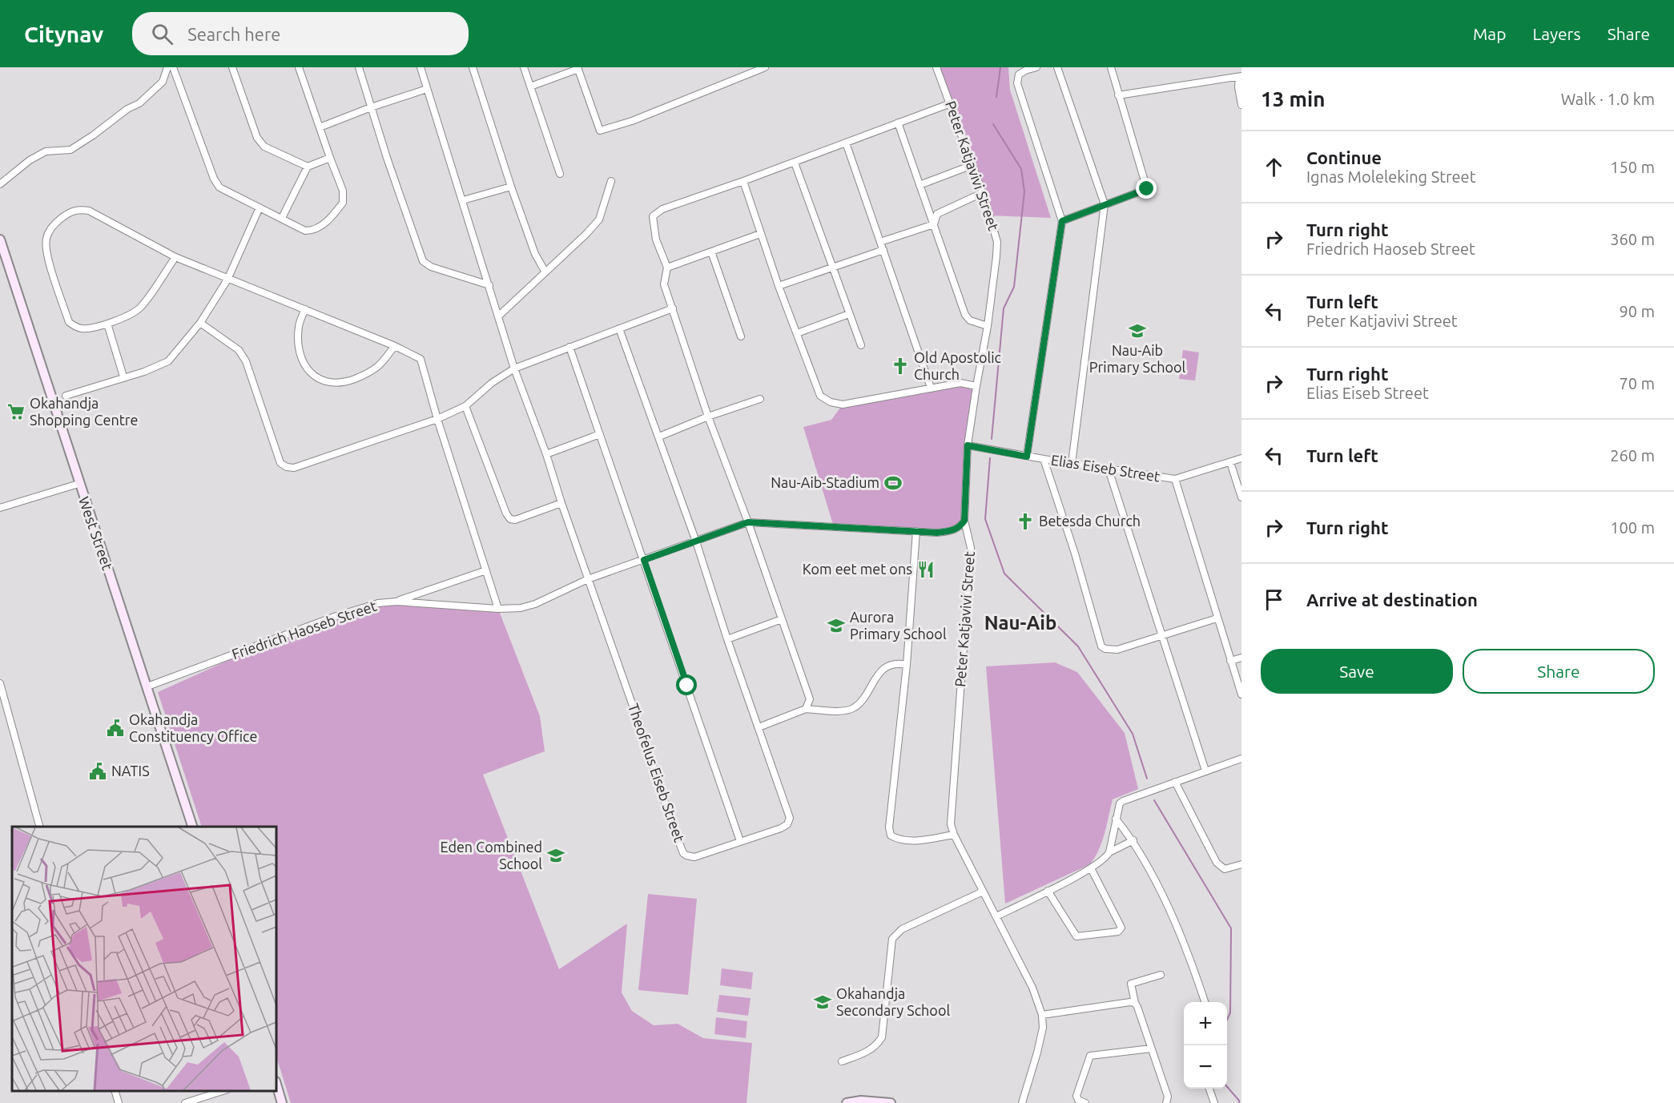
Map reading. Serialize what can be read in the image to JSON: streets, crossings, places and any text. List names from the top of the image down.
{
  "streets": {
    "street": [
      "Peter Katjavivi Street",
      "Elias Eiseb Street",
      "West Street",
      "Friedrich Haoseb Street",
      "Theofelus Eiseb Street"
    ]
  },
  "crossings": [
    ["Peter Katjavivi Street", "Elias Eiseb Street"],
    ["Peter Katjavivi Street", "Friedrich Haoseb Street"],
    ["West Street", "Friedrich Haoseb Street"],
    ["Friedrich Haoseb Street", "Theofelus Eiseb Street"]
  ],
  "districts": ["Nau-Aib"],
  "places": {
    "school or university": [
      "Nau-Aib Primary School",
      "Aurora Primary School",
      "Eden Combined School",
      "Okahandja Secondary School"
    ],
    "church": ["Old Apostolic Church", "Betesda Church"],
    "supermarket": ["Okahandja Shopping Centre"],
    "sports": ["Nau-Aib-Stadium"],
    "restaurant": ["Kom eet met ons"],
    "public building": ["Okahandja Constituency Office", "NATIS"]
  },
  "page": {
    "header": "Citynav",
    "search": "Search here",
    "nav": ["Map", "Layers", "Share"],
    "heading": ["13 min", "Walk · 1.0 km"],
    "list": [
      ["Continue", "Ignas Moleleking Street", "150 m"],
      ["Turn right", "Friedrich Haoseb Street", "360 m"],
      ["Turn left", "Peter Katjavivi Street", "90 m"],
      ["Turn right", "Elias Eiseb Street", "70 m"],
      ["Turn left", "260 m"],
      ["Turn right", "100 m"],
      "Arrive at destination"
    ],
    "buttons": ["Save", "Share"],
    "map_buttons": ["+", "−"]
  }
}
